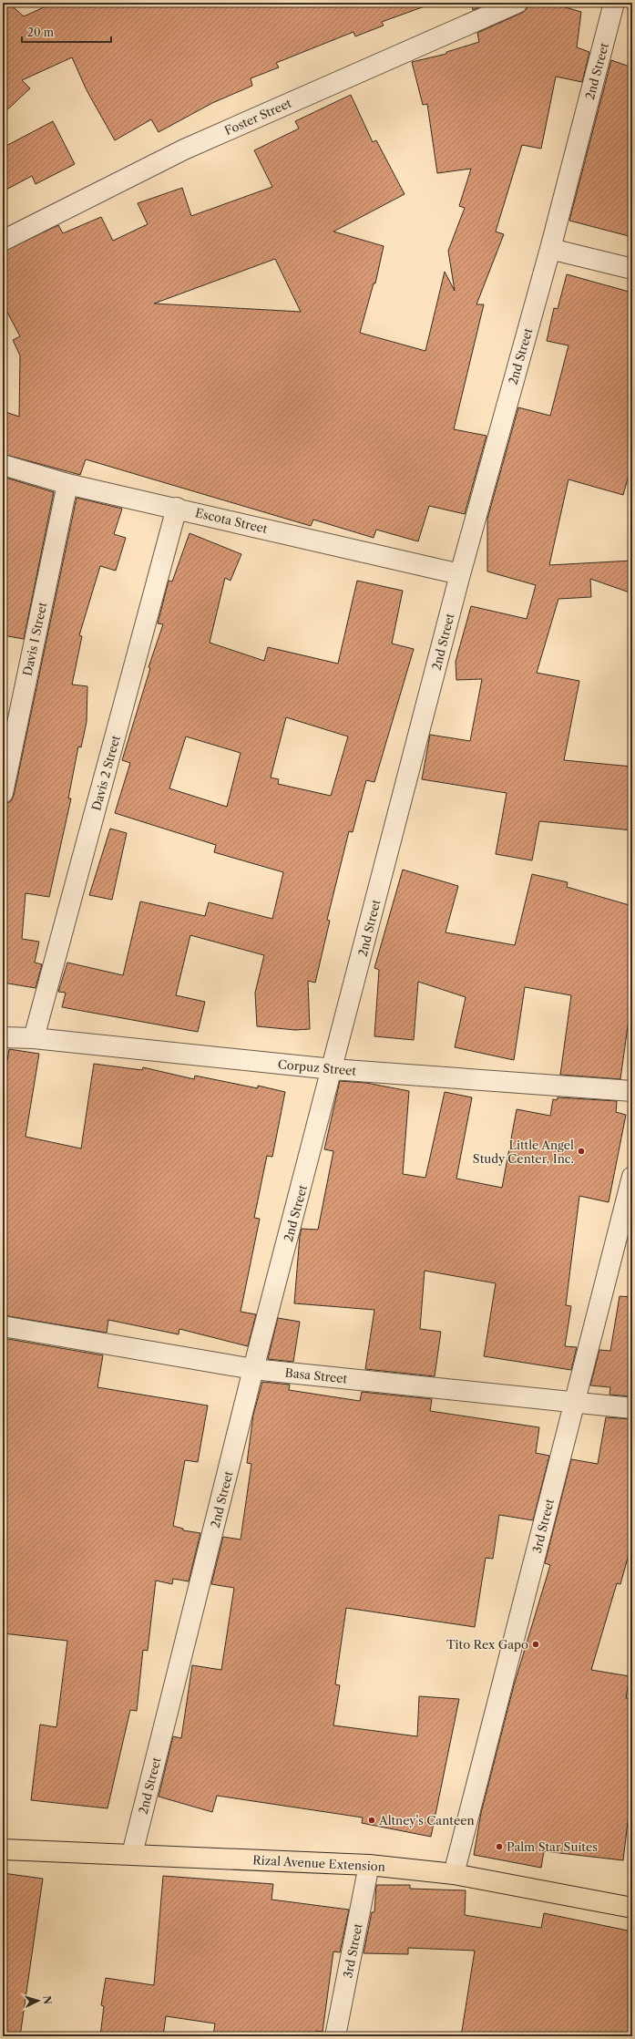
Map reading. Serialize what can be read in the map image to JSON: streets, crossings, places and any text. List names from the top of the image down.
{
  "streets": {
    "main road": ["Rizal Avenue Extension"],
    "street": [
      "2nd Street",
      "Foster Street",
      "Escota Street",
      "Davis I Street",
      "Davis 2 Street",
      "Corpuz Street",
      "Basa Street",
      "3rd Street"
    ]
  },
  "crossings": [
    ["2nd Street", "Escota Street"],
    ["2nd Street", "Corpuz Street"],
    ["2nd Street", "Basa Street"],
    ["2nd Street", "Rizal Avenue Extension"],
    ["Escota Street", "Davis I Street"],
    ["Escota Street", "Davis 2 Street"],
    ["Davis 2 Street", "Corpuz Street"],
    ["Basa Street", "3rd Street"],
    ["3rd Street", "Rizal Avenue Extension"]
  ],
  "places": [
    "Little Angel Study Center, Inc.",
    "Tito Rex Gapo",
    "Altney's Canteen",
    "Palm Star Suites"
  ],
  "scale_bar": "20 m",
  "north": "right"
}
